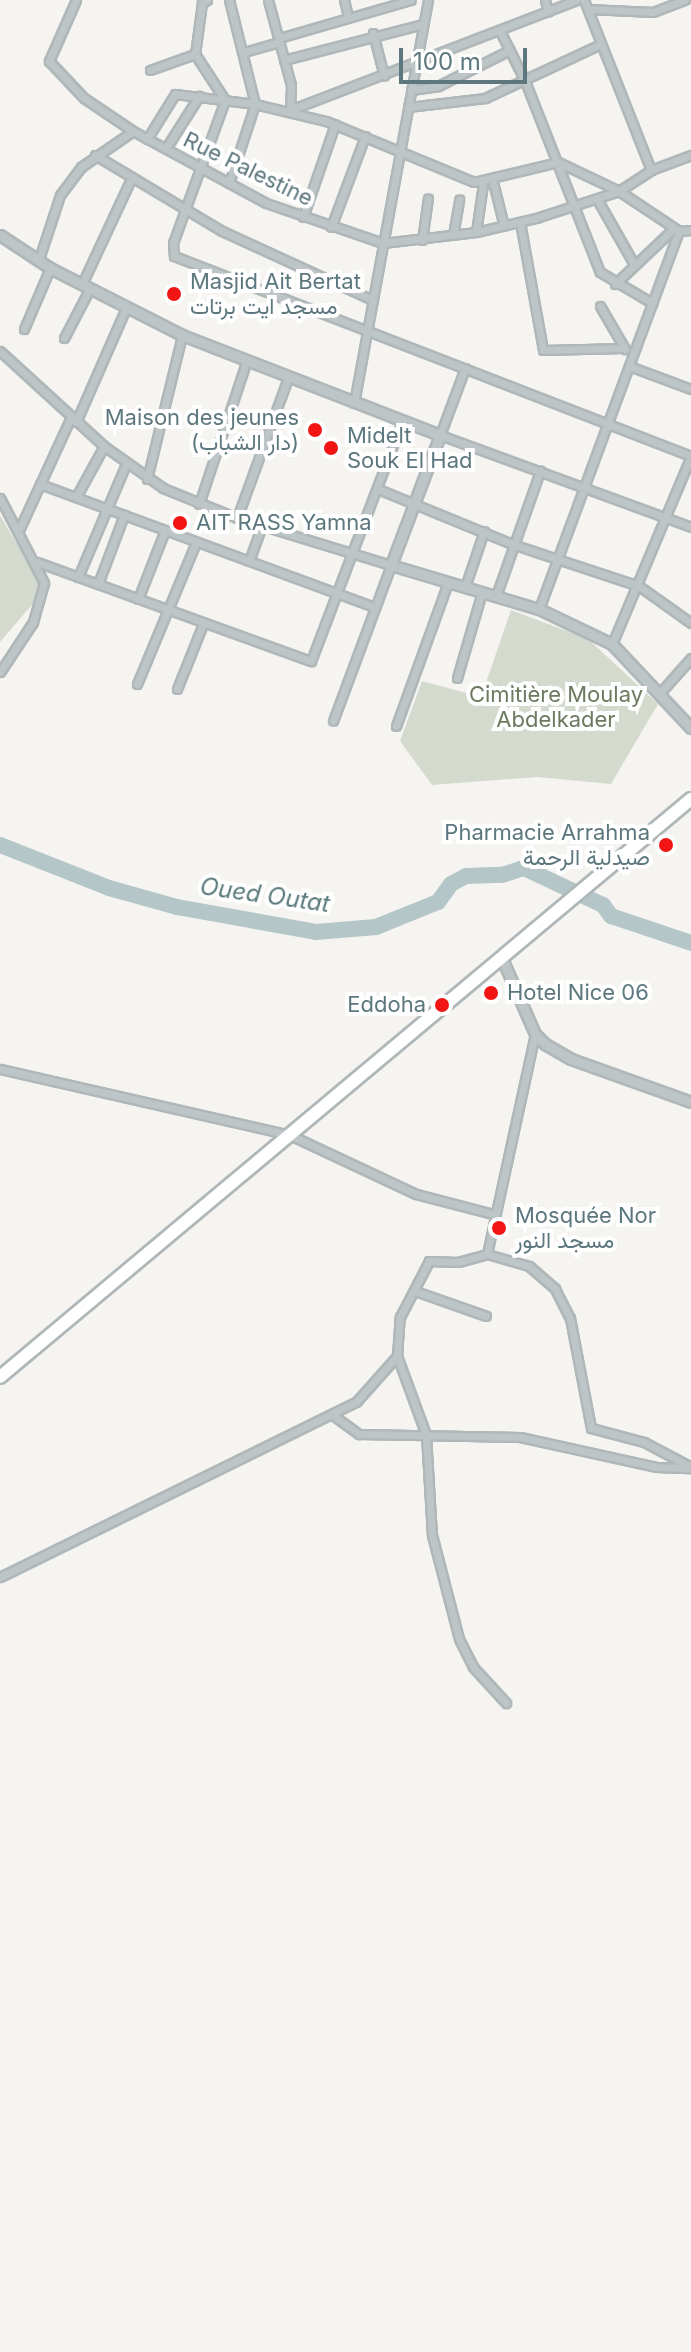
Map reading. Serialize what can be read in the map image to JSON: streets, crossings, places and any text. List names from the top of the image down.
{
  "streets": {
    "street": ["Rue Palestine"]
  },
  "water": ["Oued Outat"],
  "parks": ["Cimitière Moulay Abdelkader"],
  "places": [
    "Masjid Ait Bertat مسجد ايت برتات",
    "Maison des jeunes (دار الشباب)",
    "Midelt Souk El Had",
    "AIT RASS Yamna",
    "Pharmacie Arrahma صيدلية الرحمة",
    "Hotel Nice 06",
    "Eddoha",
    "Mosquée Nor مسجد النور"
  ],
  "scale_bar": "100 m"
}
